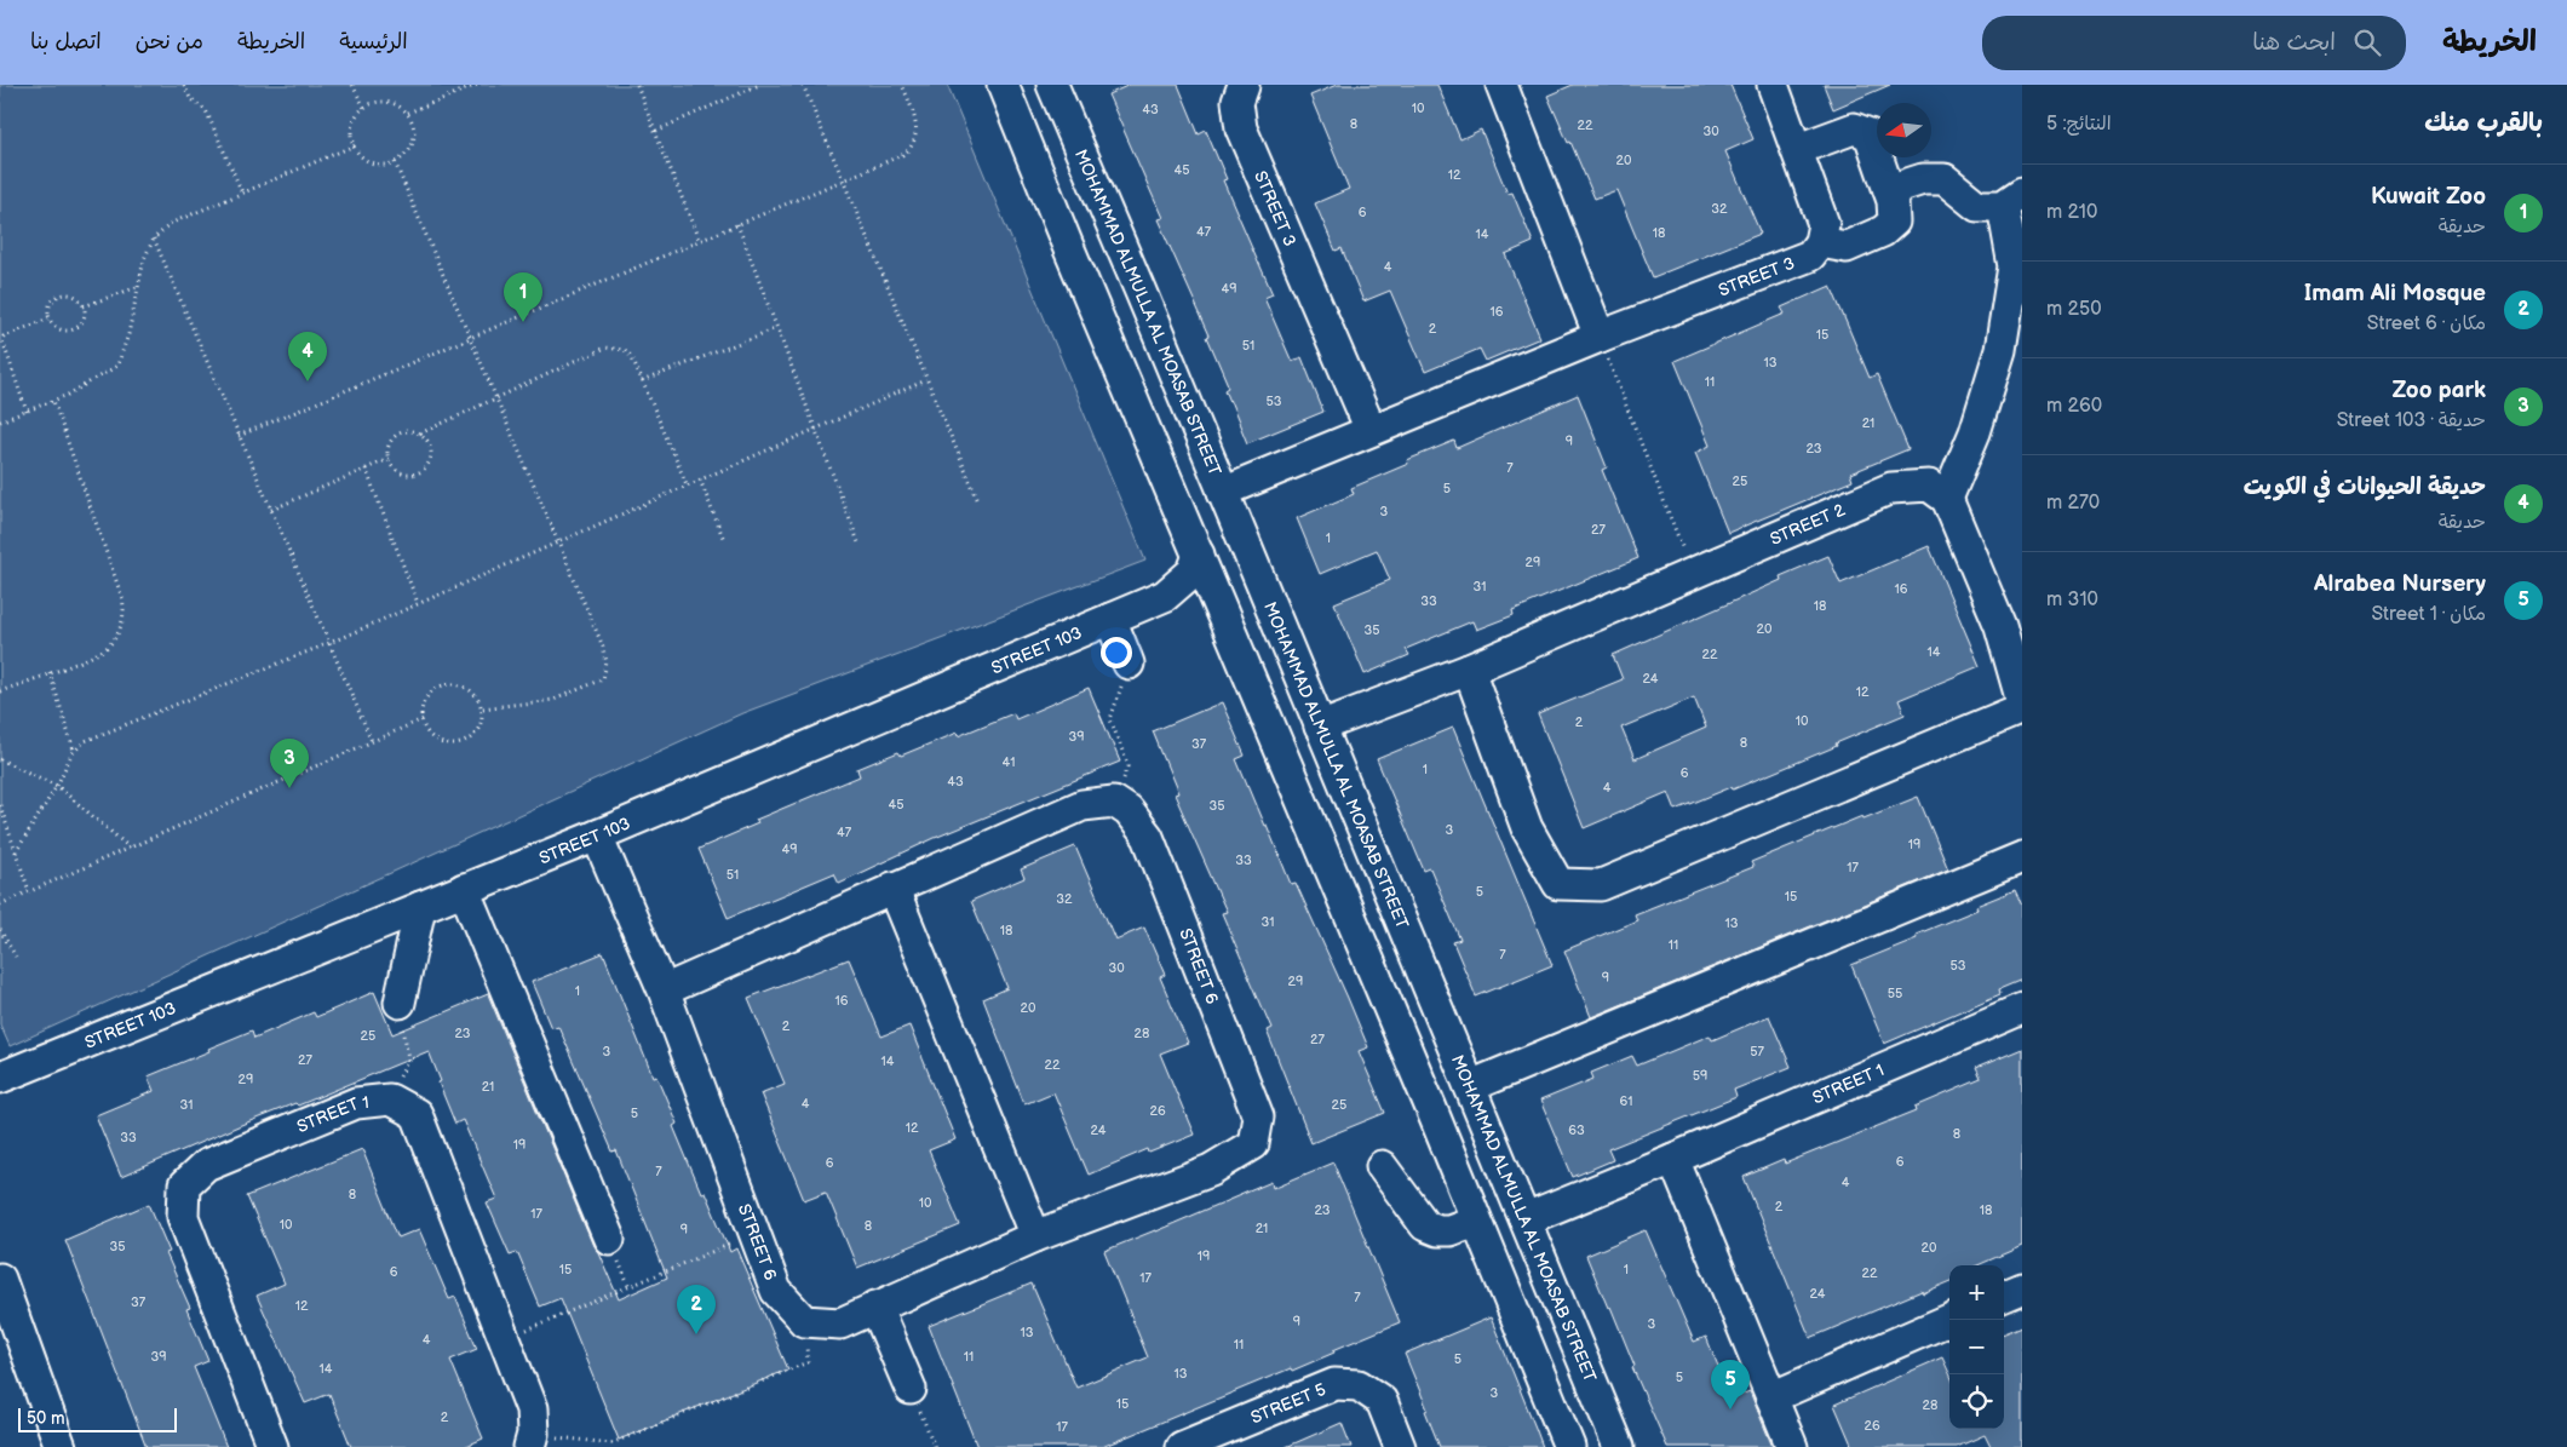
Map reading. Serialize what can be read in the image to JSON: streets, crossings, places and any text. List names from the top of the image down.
{
  "streets": {
    "street": [
      "STREET 3",
      "MOHAMMAD ALMULLA AL MOASAB STREET",
      "STREET 2",
      "STREET 103",
      "STREET 6",
      "STREET 1",
      "STREET 5"
    ]
  },
  "crossings": [
    ["STREET 3", "MOHAMMAD ALMULLA AL MOASAB STREET"],
    ["MOHAMMAD ALMULLA AL MOASAB STREET", "STREET 2"],
    ["MOHAMMAD ALMULLA AL MOASAB STREET", "STREET 1"],
    ["STREET 103", "STREET 6"]
  ],
  "house_numbers": [
    "10",
    "43",
    "8",
    "22",
    "30",
    "20",
    "45",
    "12",
    "32",
    "6",
    "47",
    "18",
    "14",
    "4",
    "49",
    "16",
    "2",
    "15",
    "51",
    "13",
    "11",
    "53",
    "21",
    "9",
    "23",
    "7",
    "25",
    "5",
    "3",
    "27",
    "1",
    "29",
    "31",
    "16",
    "33",
    "18",
    "20",
    "35",
    "14",
    "22",
    "24",
    "12",
    "10",
    "2",
    "39",
    "8",
    "37",
    "41",
    "1",
    "6",
    "43",
    "4",
    "45",
    "35",
    "3",
    "47",
    "19",
    "49",
    "33",
    "17",
    "51",
    "5",
    "15",
    "32",
    "31",
    "13",
    "18",
    "11",
    "7",
    "53",
    "30",
    "9",
    "29",
    "1",
    "55",
    "16",
    "20",
    "2",
    "23",
    "28",
    "25",
    "27",
    "3",
    "57",
    "27",
    "14",
    "22",
    "59",
    "29",
    "21",
    "61",
    "4",
    "31",
    "25",
    "26",
    "5",
    "12",
    "24",
    "63",
    "8",
    "33",
    "19",
    "6",
    "6",
    "7",
    "4",
    "8",
    "10",
    "2",
    "23",
    "18",
    "17",
    "10",
    "8",
    "21",
    "9",
    "35",
    "20",
    "19",
    "15",
    "1",
    "6",
    "22",
    "17",
    "24",
    "7",
    "37",
    "12",
    "9",
    "3",
    "13",
    "4",
    "11",
    "39",
    "11",
    "5",
    "14",
    "13",
    "5",
    "3",
    "15",
    "28",
    "2",
    "26",
    "17"
  ],
  "scale_bar": "50 m",
  "north": "left",
  "page": {
    "header": "الخريطة",
    "search": "ابحث هنا",
    "nav": [
      "الرئيسية",
      "الخريطة",
      "من نحن",
      "اتصل بنا"
    ],
    "heading": ["بالقرب منك", "النتائج: 5"],
    "list": [
      {
        "mark": "1",
        "name": "Kuwait Zoo",
        "note": "حديقة",
        "value": "210 m"
      },
      {
        "mark": "2",
        "name": "Imam Ali Mosque",
        "note": "مكان · Street 6",
        "value": "250 m"
      },
      {
        "mark": "3",
        "name": "Zoo park",
        "note": "حديقة · Street 103",
        "value": "260 m"
      },
      {
        "mark": "4",
        "name": "حديقة الحيوانات في الكويت",
        "note": "حديقة",
        "value": "270 m"
      },
      {
        "mark": "5",
        "name": "Alrabea Nursery",
        "note": "مكان · Street 1",
        "value": "310 m"
      }
    ],
    "pins": [
      "1",
      "4",
      "3",
      "2",
      "5"
    ],
    "map_buttons": ["+", "−"],
    "scale": "50 m"
  }
}
